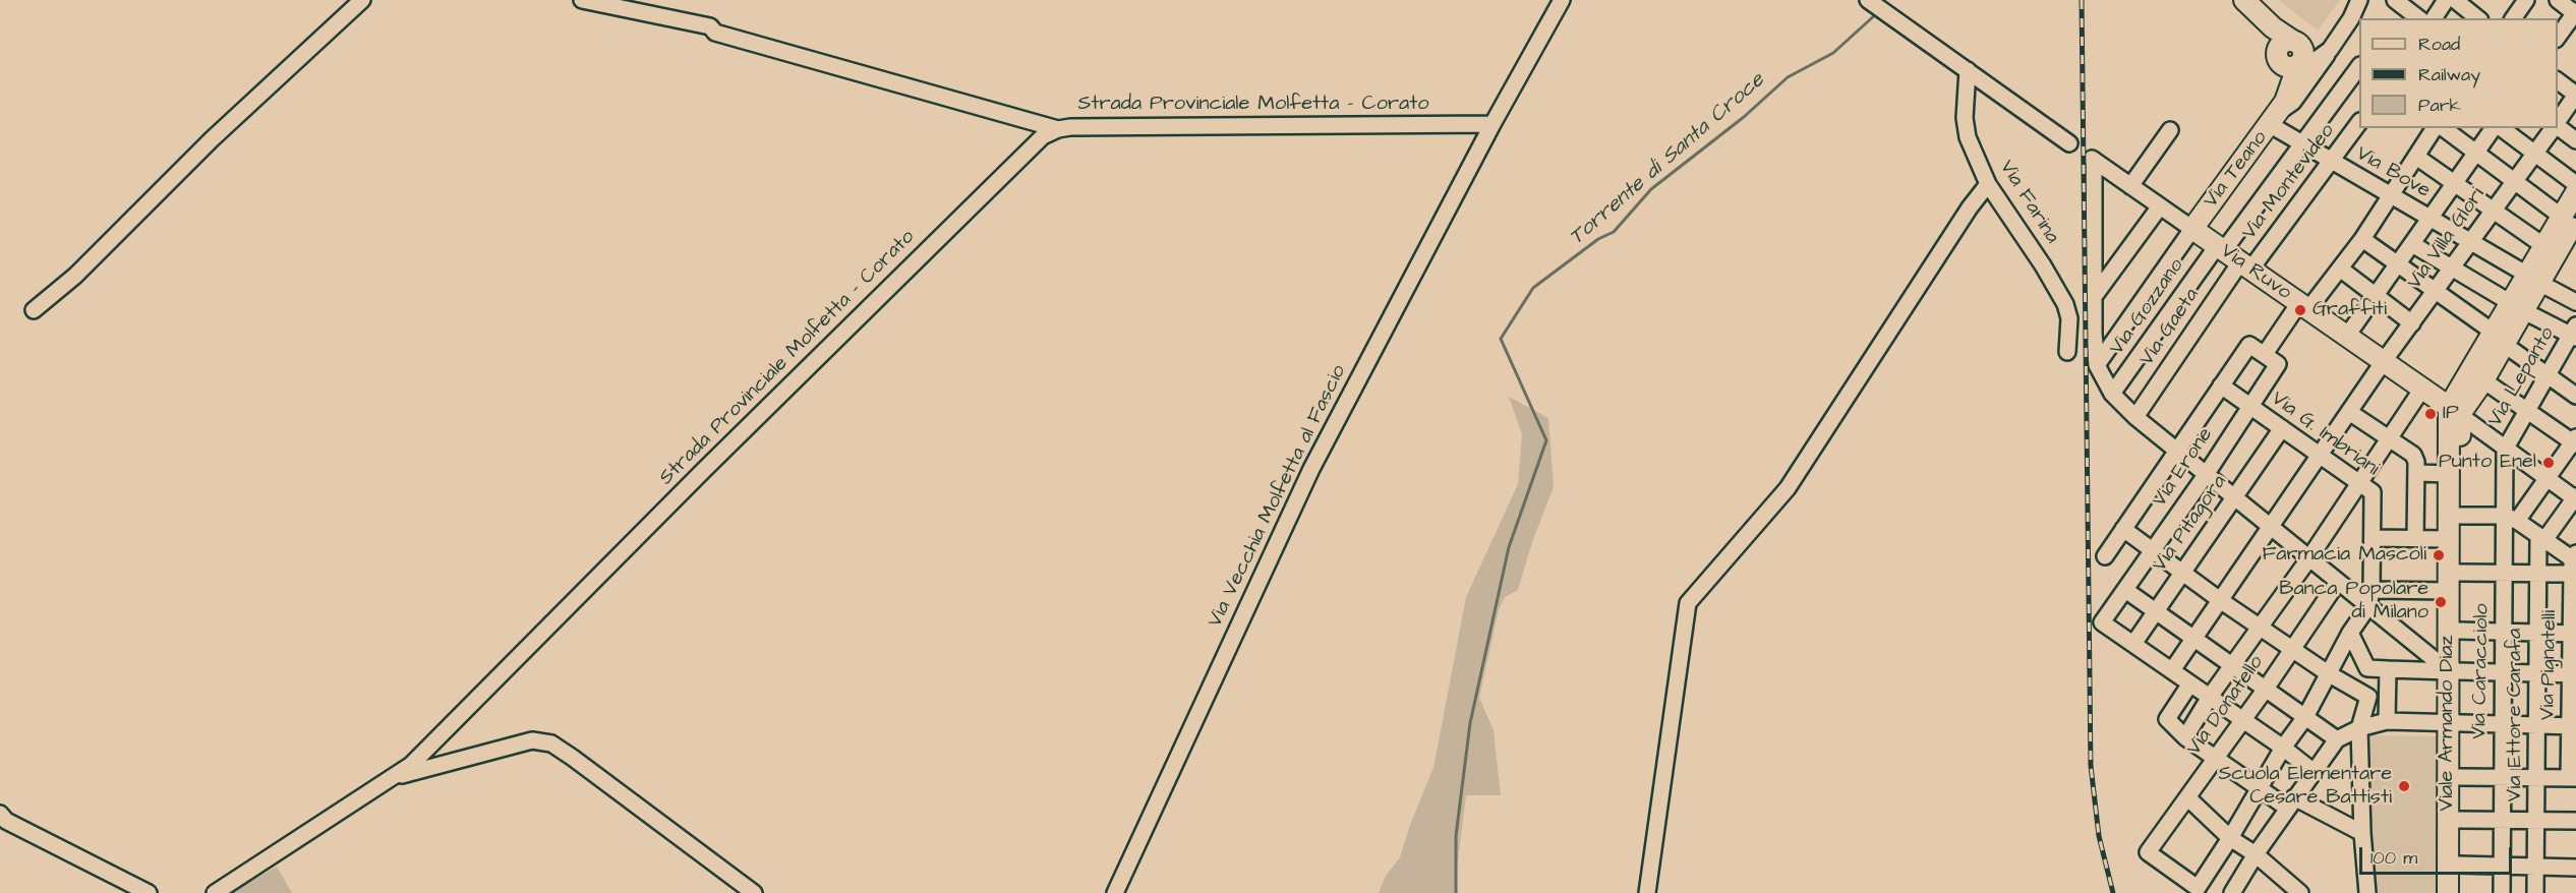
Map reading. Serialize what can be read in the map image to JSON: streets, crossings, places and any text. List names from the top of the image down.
{
  "streets": {
    "main road": ["Via Teano", "Via Ruvo", "Viale Armando Diaz"],
    "street": [
      "Strada Provinciale Molfetta - Corato",
      "Via Bove",
      "Via Montevideo",
      "Via Farina",
      "Via Villa Glori",
      "Via Gozzano",
      "Via Gaeta",
      "Via Lepanto",
      "Via G. Imbriani",
      "Via Erone",
      "Via Vecchia Molfetta al Fascio",
      "Via Pitagora",
      "Via Pignatelli",
      "Via Caracciolo",
      "Via Donatello",
      "Via Ettore Carafa"
    ]
  },
  "crossings": [
    ["Strada Provinciale Molfetta - Corato", "Via Vecchia Molfetta al Fascio"],
    ["Via Teano", "Via Bove"],
    ["Via Teano", "Via Ruvo"],
    ["Via Bove", "Via Montevideo"],
    ["Via Bove", "Via Villa Glori"],
    ["Via Bove", "Via Gozzano"],
    ["Via Montevideo", "Via Ruvo"],
    ["Via Montevideo", "Via Gaeta"],
    ["Via Villa Glori", "Via Ruvo"],
    ["Via Villa Glori", "Via G. Imbriani"],
    ["Via Ruvo", "Via Gozzano"],
    ["Via Ruvo", "Via Gaeta"],
    ["Via Ruvo", "Viale Armando Diaz"],
    ["Via Lepanto", "Via Caracciolo"],
    ["Via G. Imbriani", "Via Erone"],
    ["Via G. Imbriani", "Via Pitagora"],
    ["Via Erone", "Via Pitagora"]
  ],
  "water": ["Torrente di Santa Croce"],
  "places": [
    "Graffiti",
    "IP",
    "Punto Enel",
    "Farmacia Mascoli",
    "Banca Popolare di Milano",
    "Scuola Elementare Cesare Battisti"
  ],
  "legend": ["Road", "Railway", "Park"],
  "scale_bar": "100 m"
}
